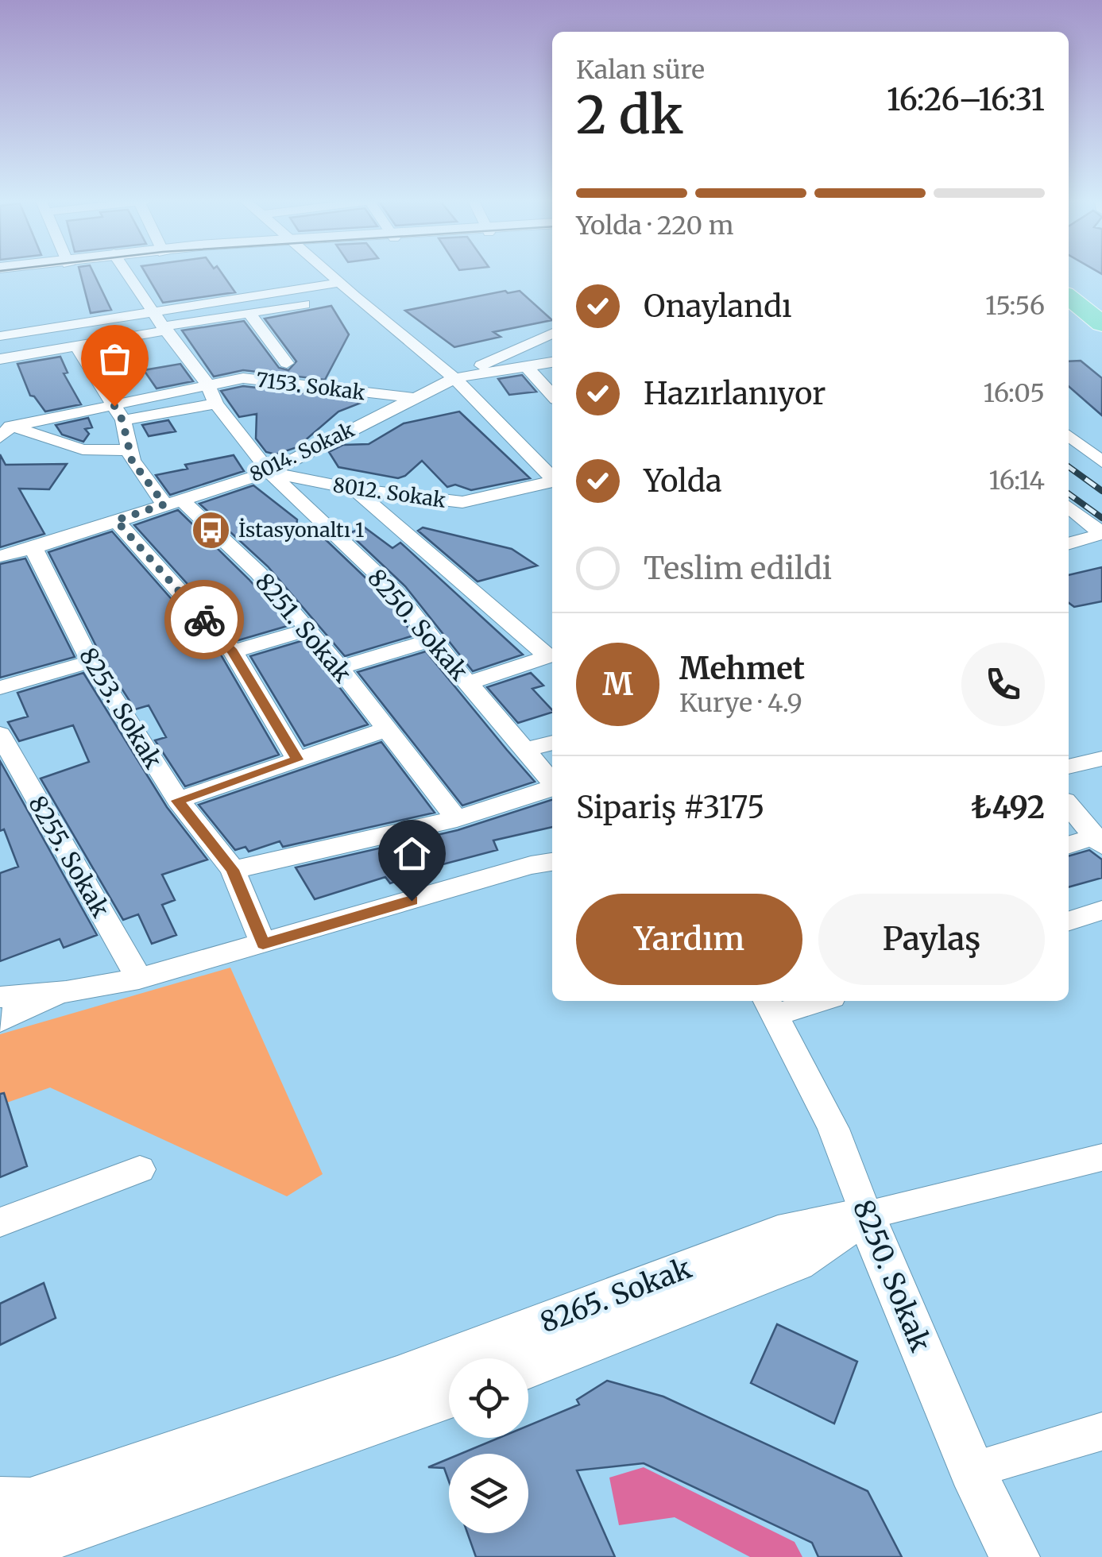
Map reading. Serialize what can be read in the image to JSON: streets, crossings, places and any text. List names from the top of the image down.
{
  "streets": {
    "street": [
      "7153. Sokak",
      "8014. Sokak",
      "8012. Sokak",
      "8250. Sokak",
      "8251. Sokak",
      "8253. Sokak",
      "8255. Sokak",
      "8265. Sokak"
    ]
  },
  "crossings": [
    ["7153. Sokak", "8014. Sokak"],
    ["7153. Sokak", "8250. Sokak"],
    ["7153. Sokak", "8251. Sokak"],
    ["8014. Sokak", "8012. Sokak"],
    ["8014. Sokak", "8250. Sokak"],
    ["8014. Sokak", "8251. Sokak"],
    ["8014. Sokak", "8253. Sokak"],
    ["8012. Sokak", "8250. Sokak"],
    ["8250. Sokak", "8265. Sokak"]
  ],
  "places": {
    "bus stop": ["İstasyonaltı 1"]
  },
  "page": {
    "heading": ["2 dk", "Kalan süre", "16:26–16:31"],
    "panel": [
      "Mehmet",
      "Kurye · 4.9",
      "Sipariş #3175",
      "₺492"
    ],
    "bar": "Yolda · 220 m",
    "list": [
      ["Onaylandı", "15:56"],
      ["Hazırlanıyor", "16:05"],
      ["Yolda", "16:14"],
      "Teslim edildi"
    ],
    "round": "M",
    "buttons": ["Yardım", "Paylaş"]
  }
}
